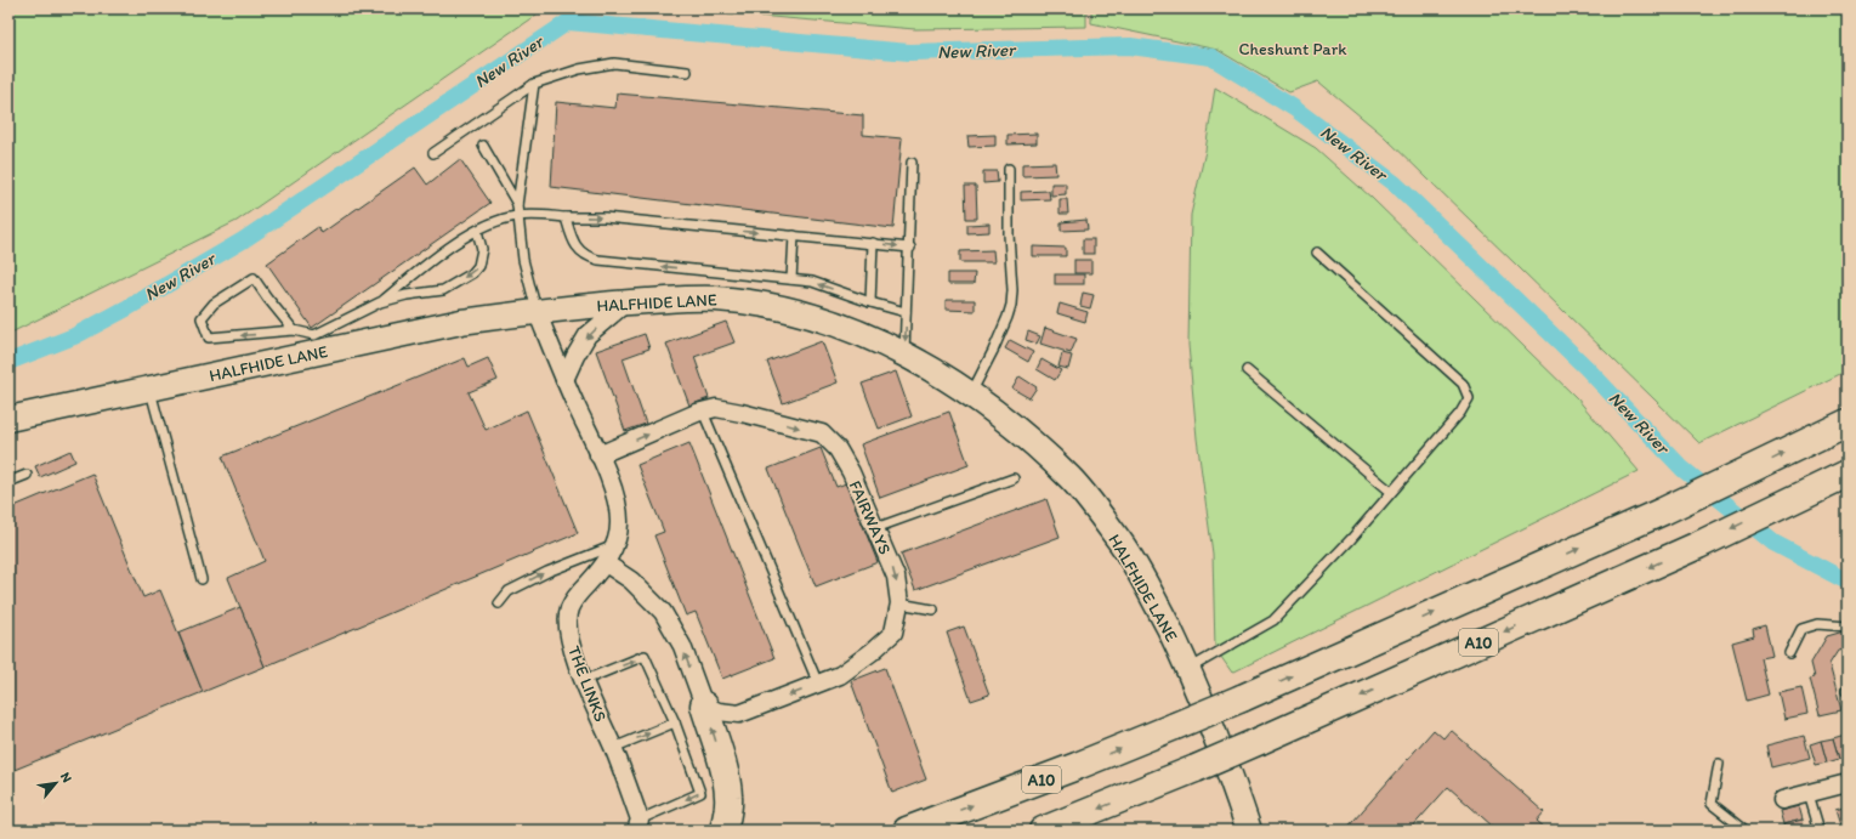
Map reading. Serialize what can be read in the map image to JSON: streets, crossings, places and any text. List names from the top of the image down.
{
  "streets": {
    "highway": ["A10"],
    "main road": ["HALFHIDE LANE"],
    "street": ["FAIRWAYS", "THE LINKS"]
  },
  "crossings": [
    ["HALFHIDE LANE", "THE LINKS"],
    ["FAIRWAYS", "THE LINKS"]
  ],
  "water": ["New River"],
  "parks": ["Cheshunt Park"],
  "north": "top right"
}
